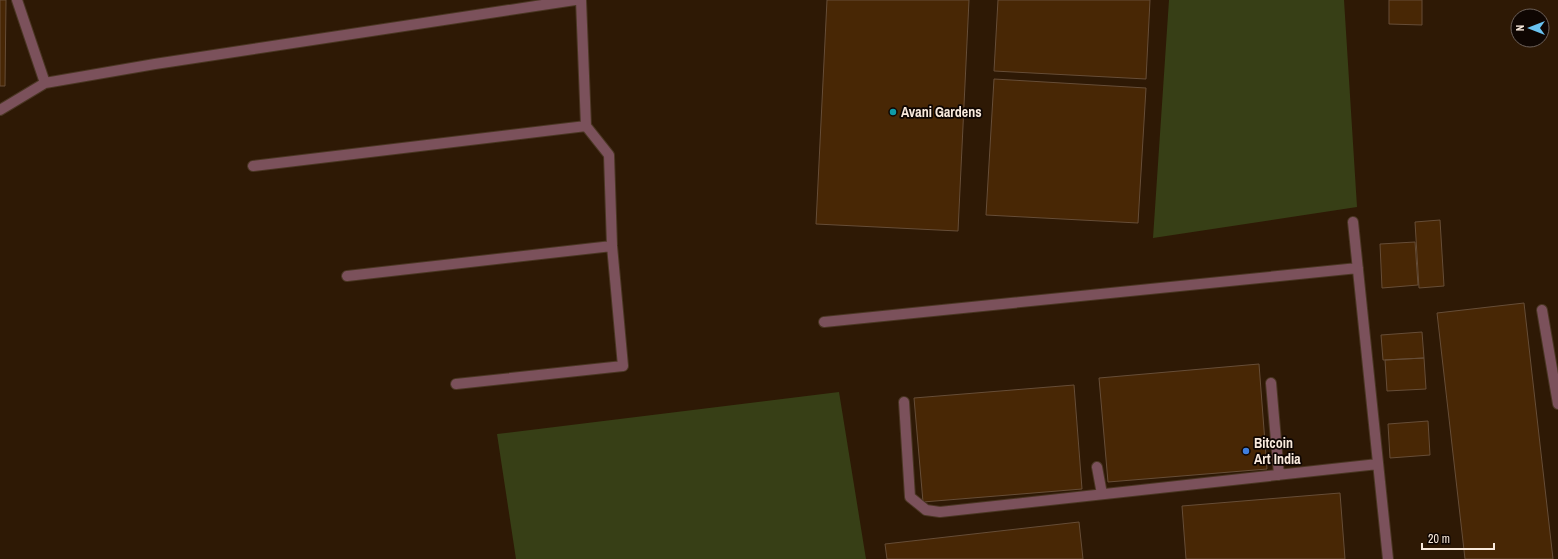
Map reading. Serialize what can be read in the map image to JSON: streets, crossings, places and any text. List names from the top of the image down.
{
  "places": ["Avani Gardens", "Bitcoin Art India"],
  "scale_bar": "20 m",
  "north": "left"
}
